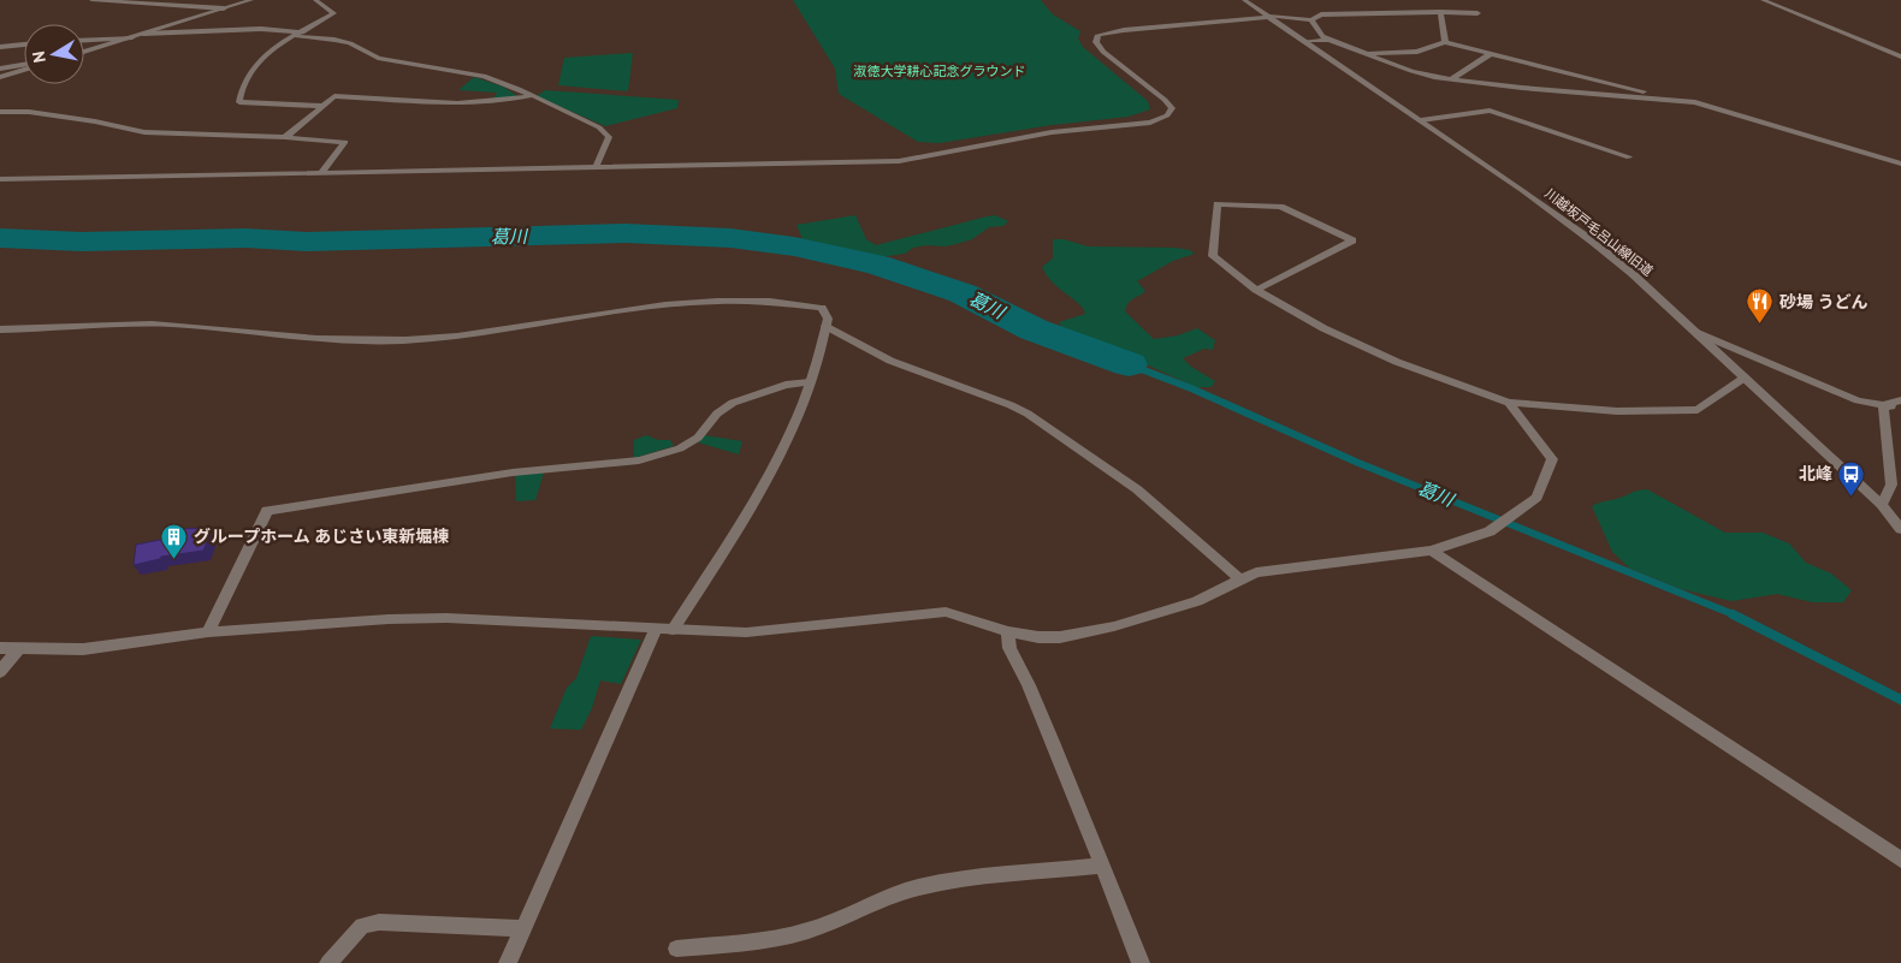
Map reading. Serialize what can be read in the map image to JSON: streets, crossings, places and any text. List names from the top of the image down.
{
  "streets": {
    "street": ["川越坂戸毛呂山線旧道"]
  },
  "water": ["葛川"],
  "parks": ["淑徳大学耕心記念グラウンド"],
  "places": {
    "restaurant": ["砂場 うどん"],
    "bus stop": ["北峰"],
    "building": ["グループホーム あじさい東新堀棟"]
  },
  "north": "left"
}
